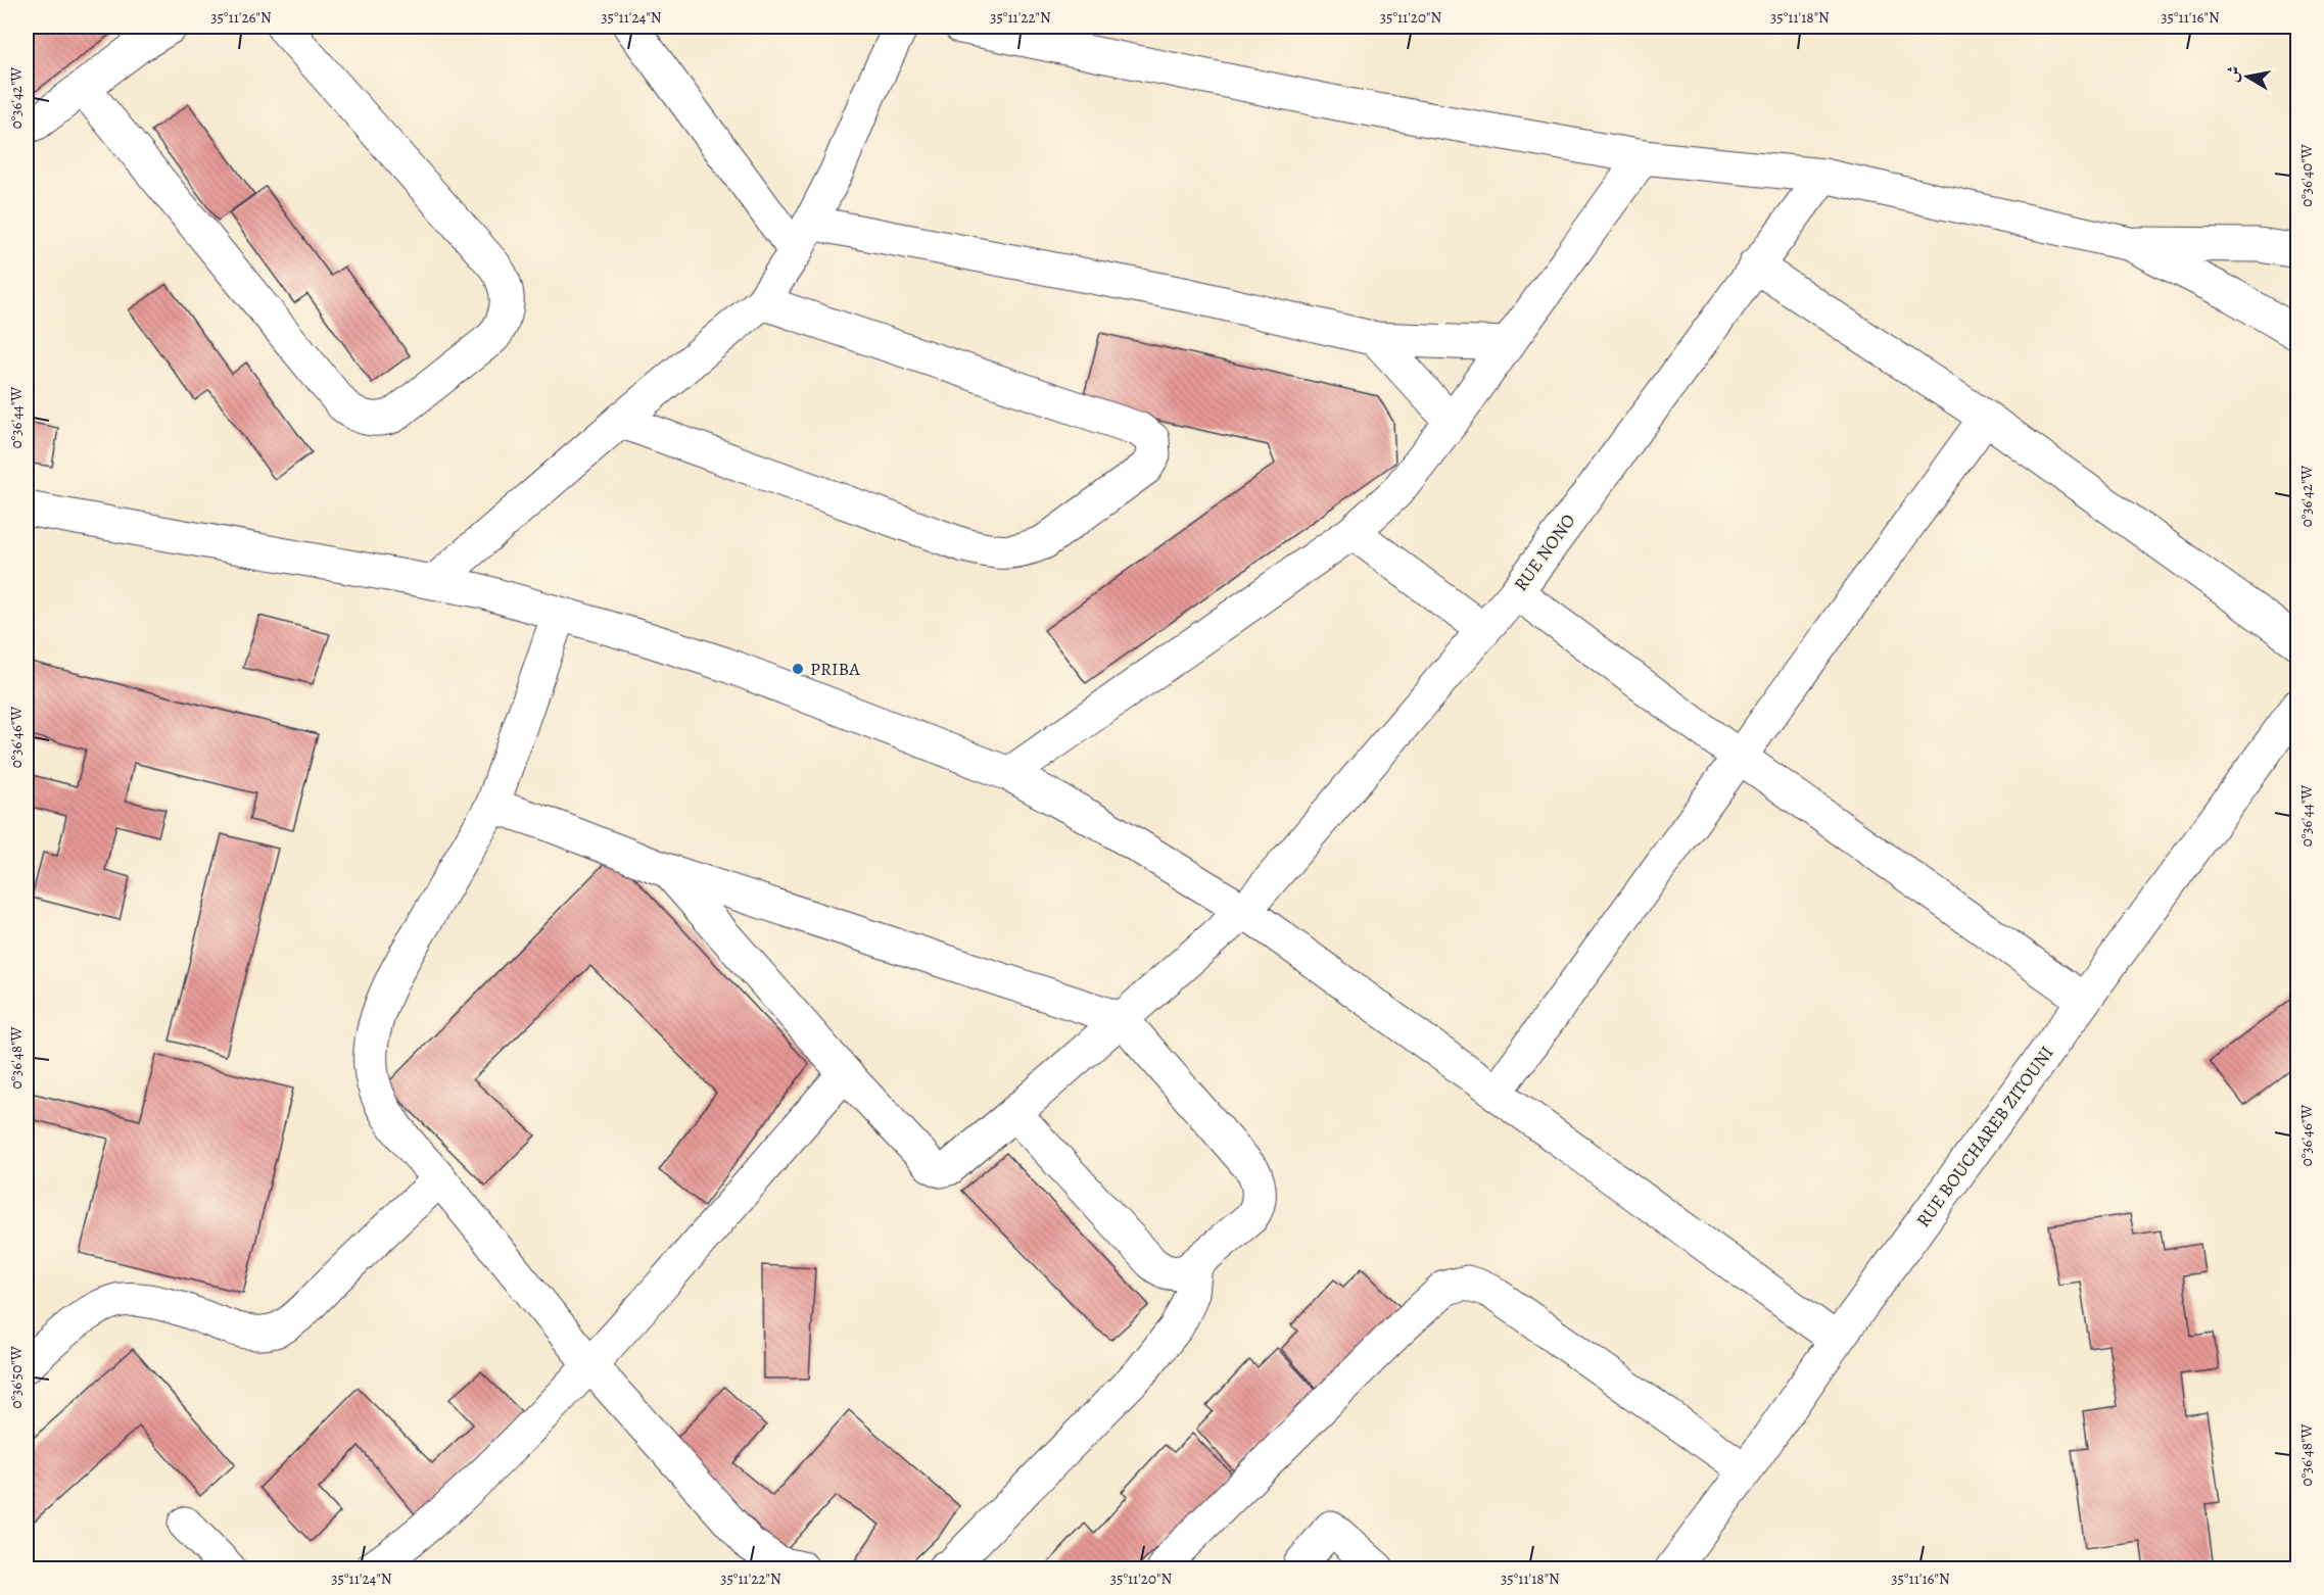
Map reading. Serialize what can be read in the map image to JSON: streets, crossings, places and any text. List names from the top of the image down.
{
  "streets": {
    "street": ["RUE NONO", "RUE BOUCHAREB ZITOUNI"]
  },
  "places": ["PRIBA"],
  "north": "left",
  "coordinates": [
    "35°11'26\"N",
    "35°11'24\"N",
    "35°11'22\"N",
    "35°11'20\"N",
    "35°11'18\"N",
    "35°11'16\"N",
    "0°36'42\"W",
    "0°36'40\"W",
    "0°36'44\"W",
    "0°36'46\"W",
    "0°36'48\"W",
    "0°36'50\"W"
  ]
}
